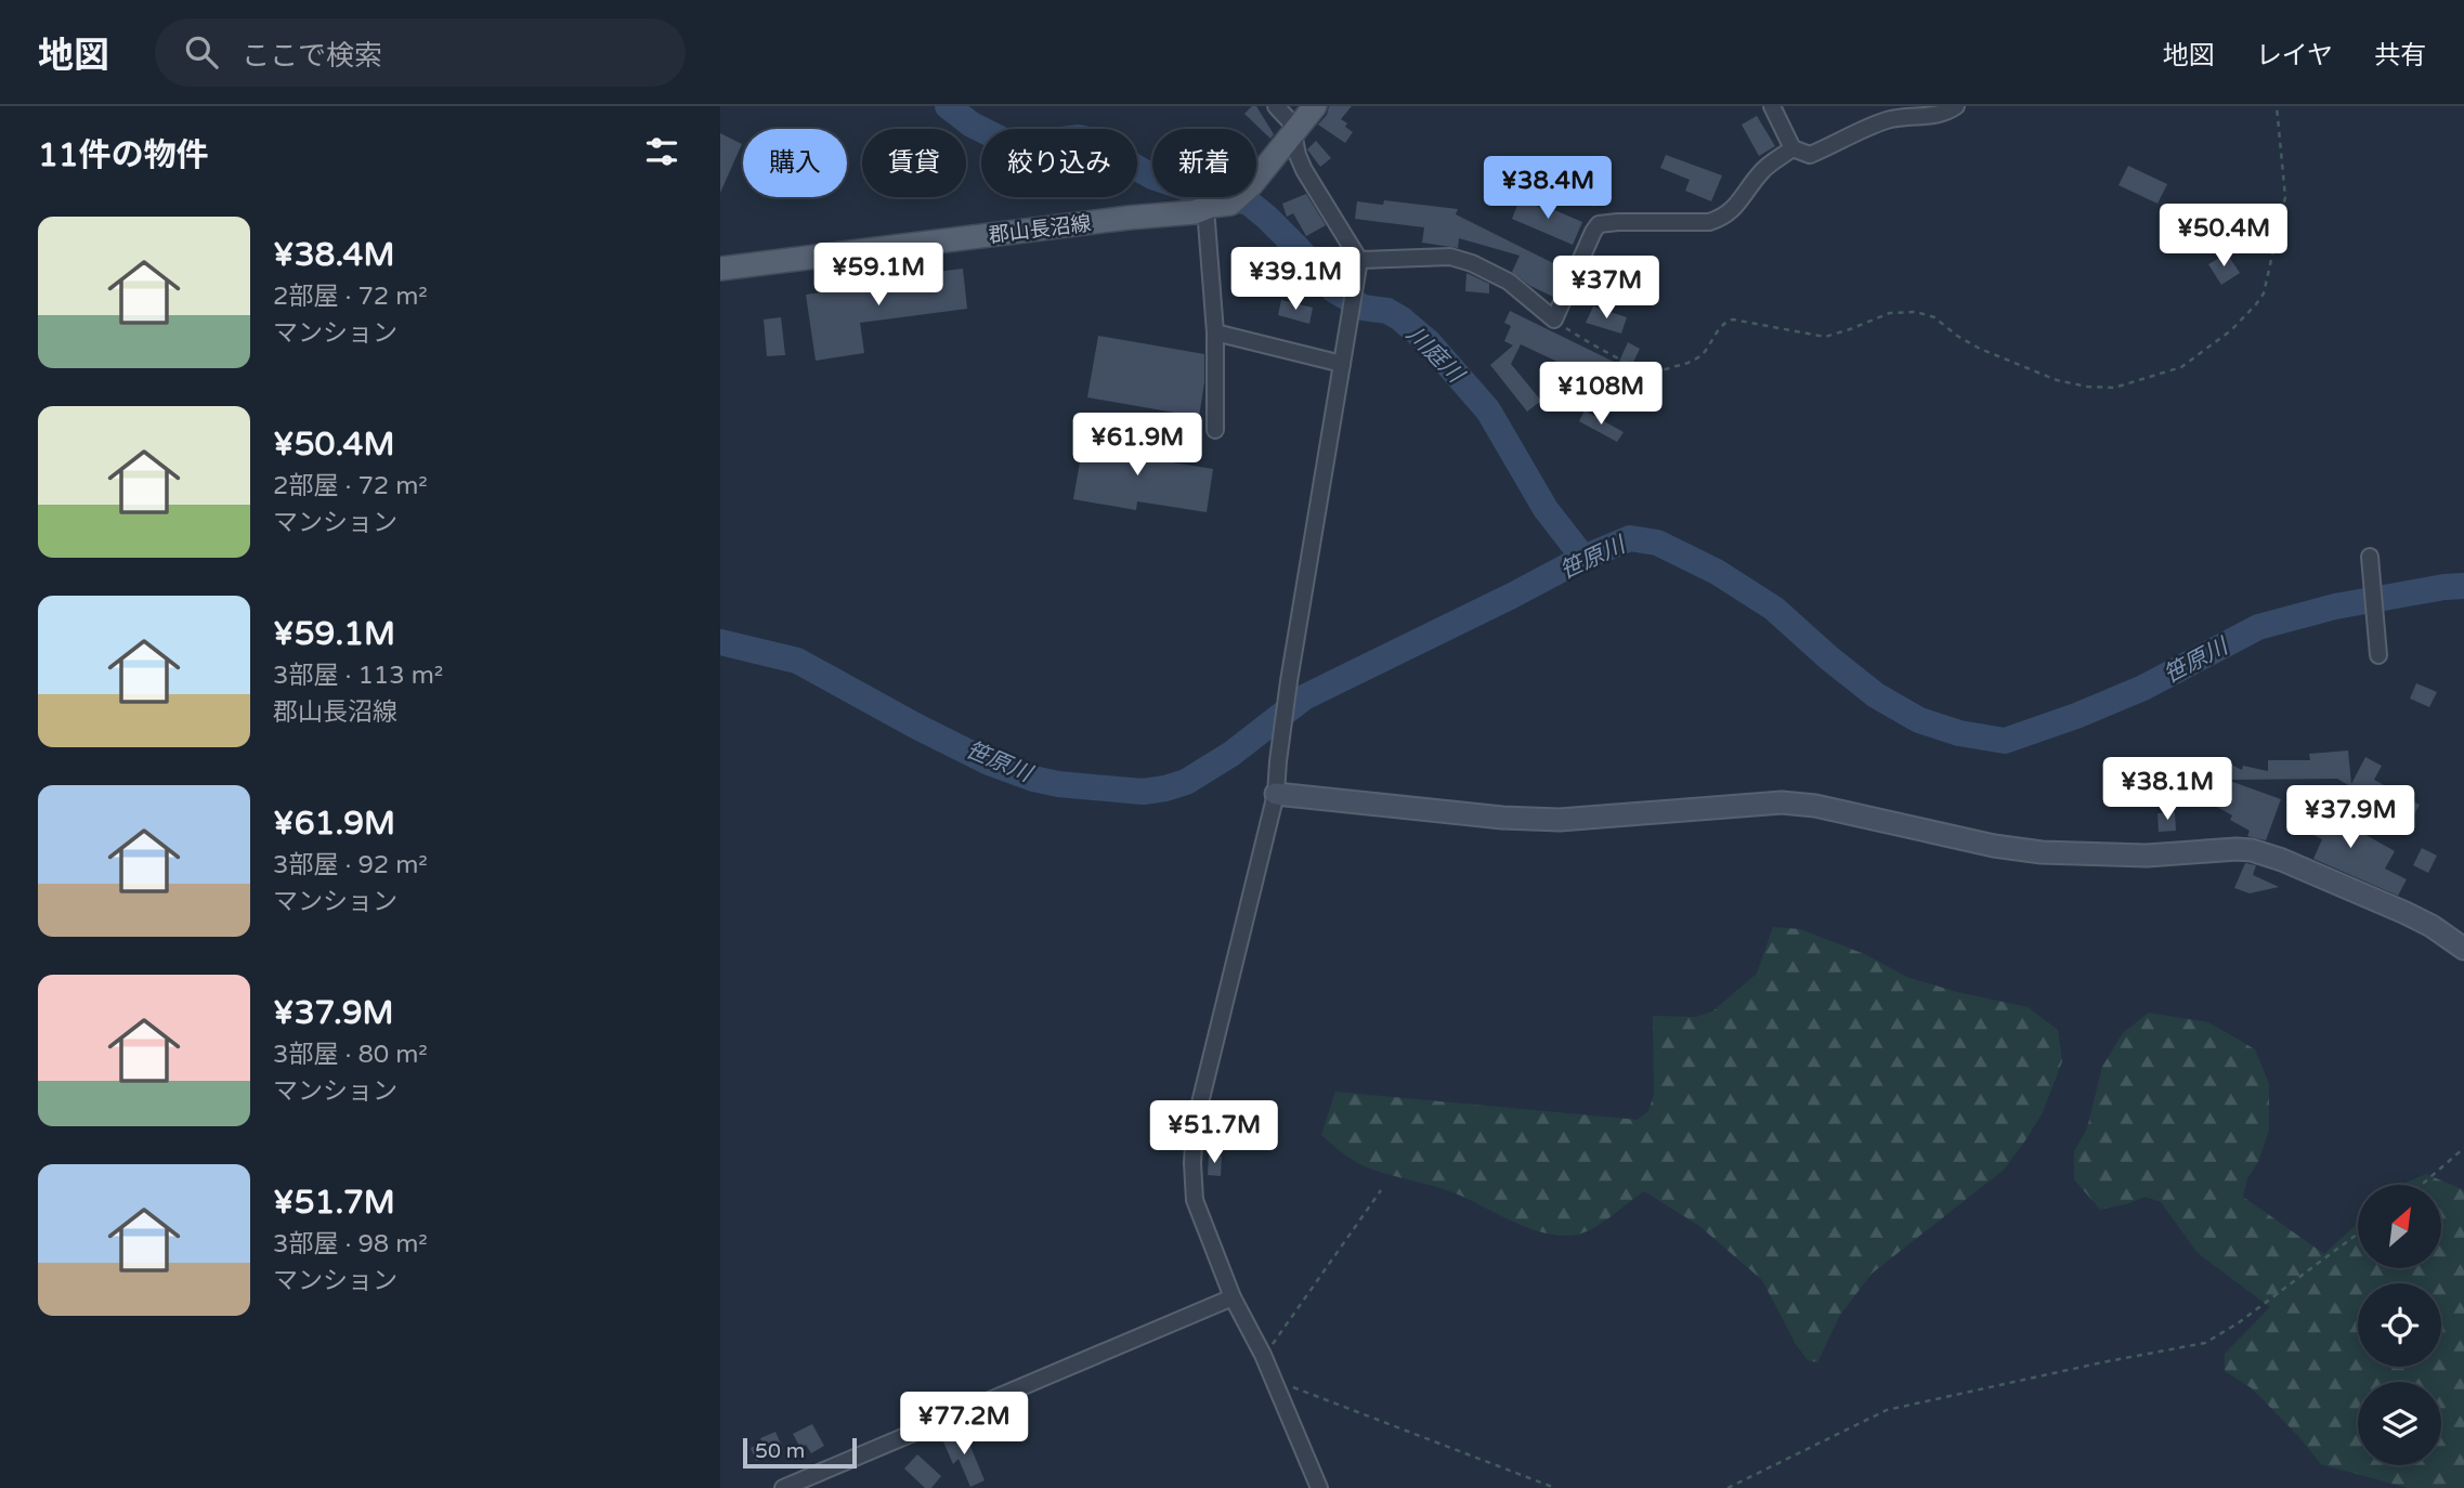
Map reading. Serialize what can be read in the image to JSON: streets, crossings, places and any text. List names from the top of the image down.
{
  "streets": {
    "main road": ["郡山長沼線"]
  },
  "water": ["川庭川", "笹原川"],
  "scale_bar": "50 m",
  "north": "top right",
  "page": {
    "header": "地図",
    "search": "ここで検索",
    "nav": ["地図", "レイヤ", "共有"],
    "heading": "11件の物件",
    "chip": [
      "購入",
      "賃貸",
      "絞り込み",
      "新着"
    ],
    "price": [
      "¥38.4M",
      "¥50.4M",
      "¥59.1M",
      "¥39.1M",
      "¥37M",
      "¥108M",
      "¥61.9M",
      "¥38.1M",
      "¥37.9M",
      "¥51.7M",
      "¥77.2M"
    ],
    "list": [
      {
        "name": "¥38.4M",
        "note": "2部屋 · 72 m² · マンション"
      },
      {
        "name": "¥50.4M",
        "note": "2部屋 · 72 m² · マンション"
      },
      {
        "name": "¥59.1M",
        "note": "3部屋 · 113 m² · 郡山長沼線"
      },
      {
        "name": "¥61.9M",
        "note": "3部屋 · 92 m² · マンション"
      },
      {
        "name": "¥37.9M",
        "note": "3部屋 · 80 m² · マンション"
      },
      {
        "name": "¥51.7M",
        "note": "3部屋 · 98 m² · マンション"
      }
    ],
    "scale": "50 m"
  }
}
